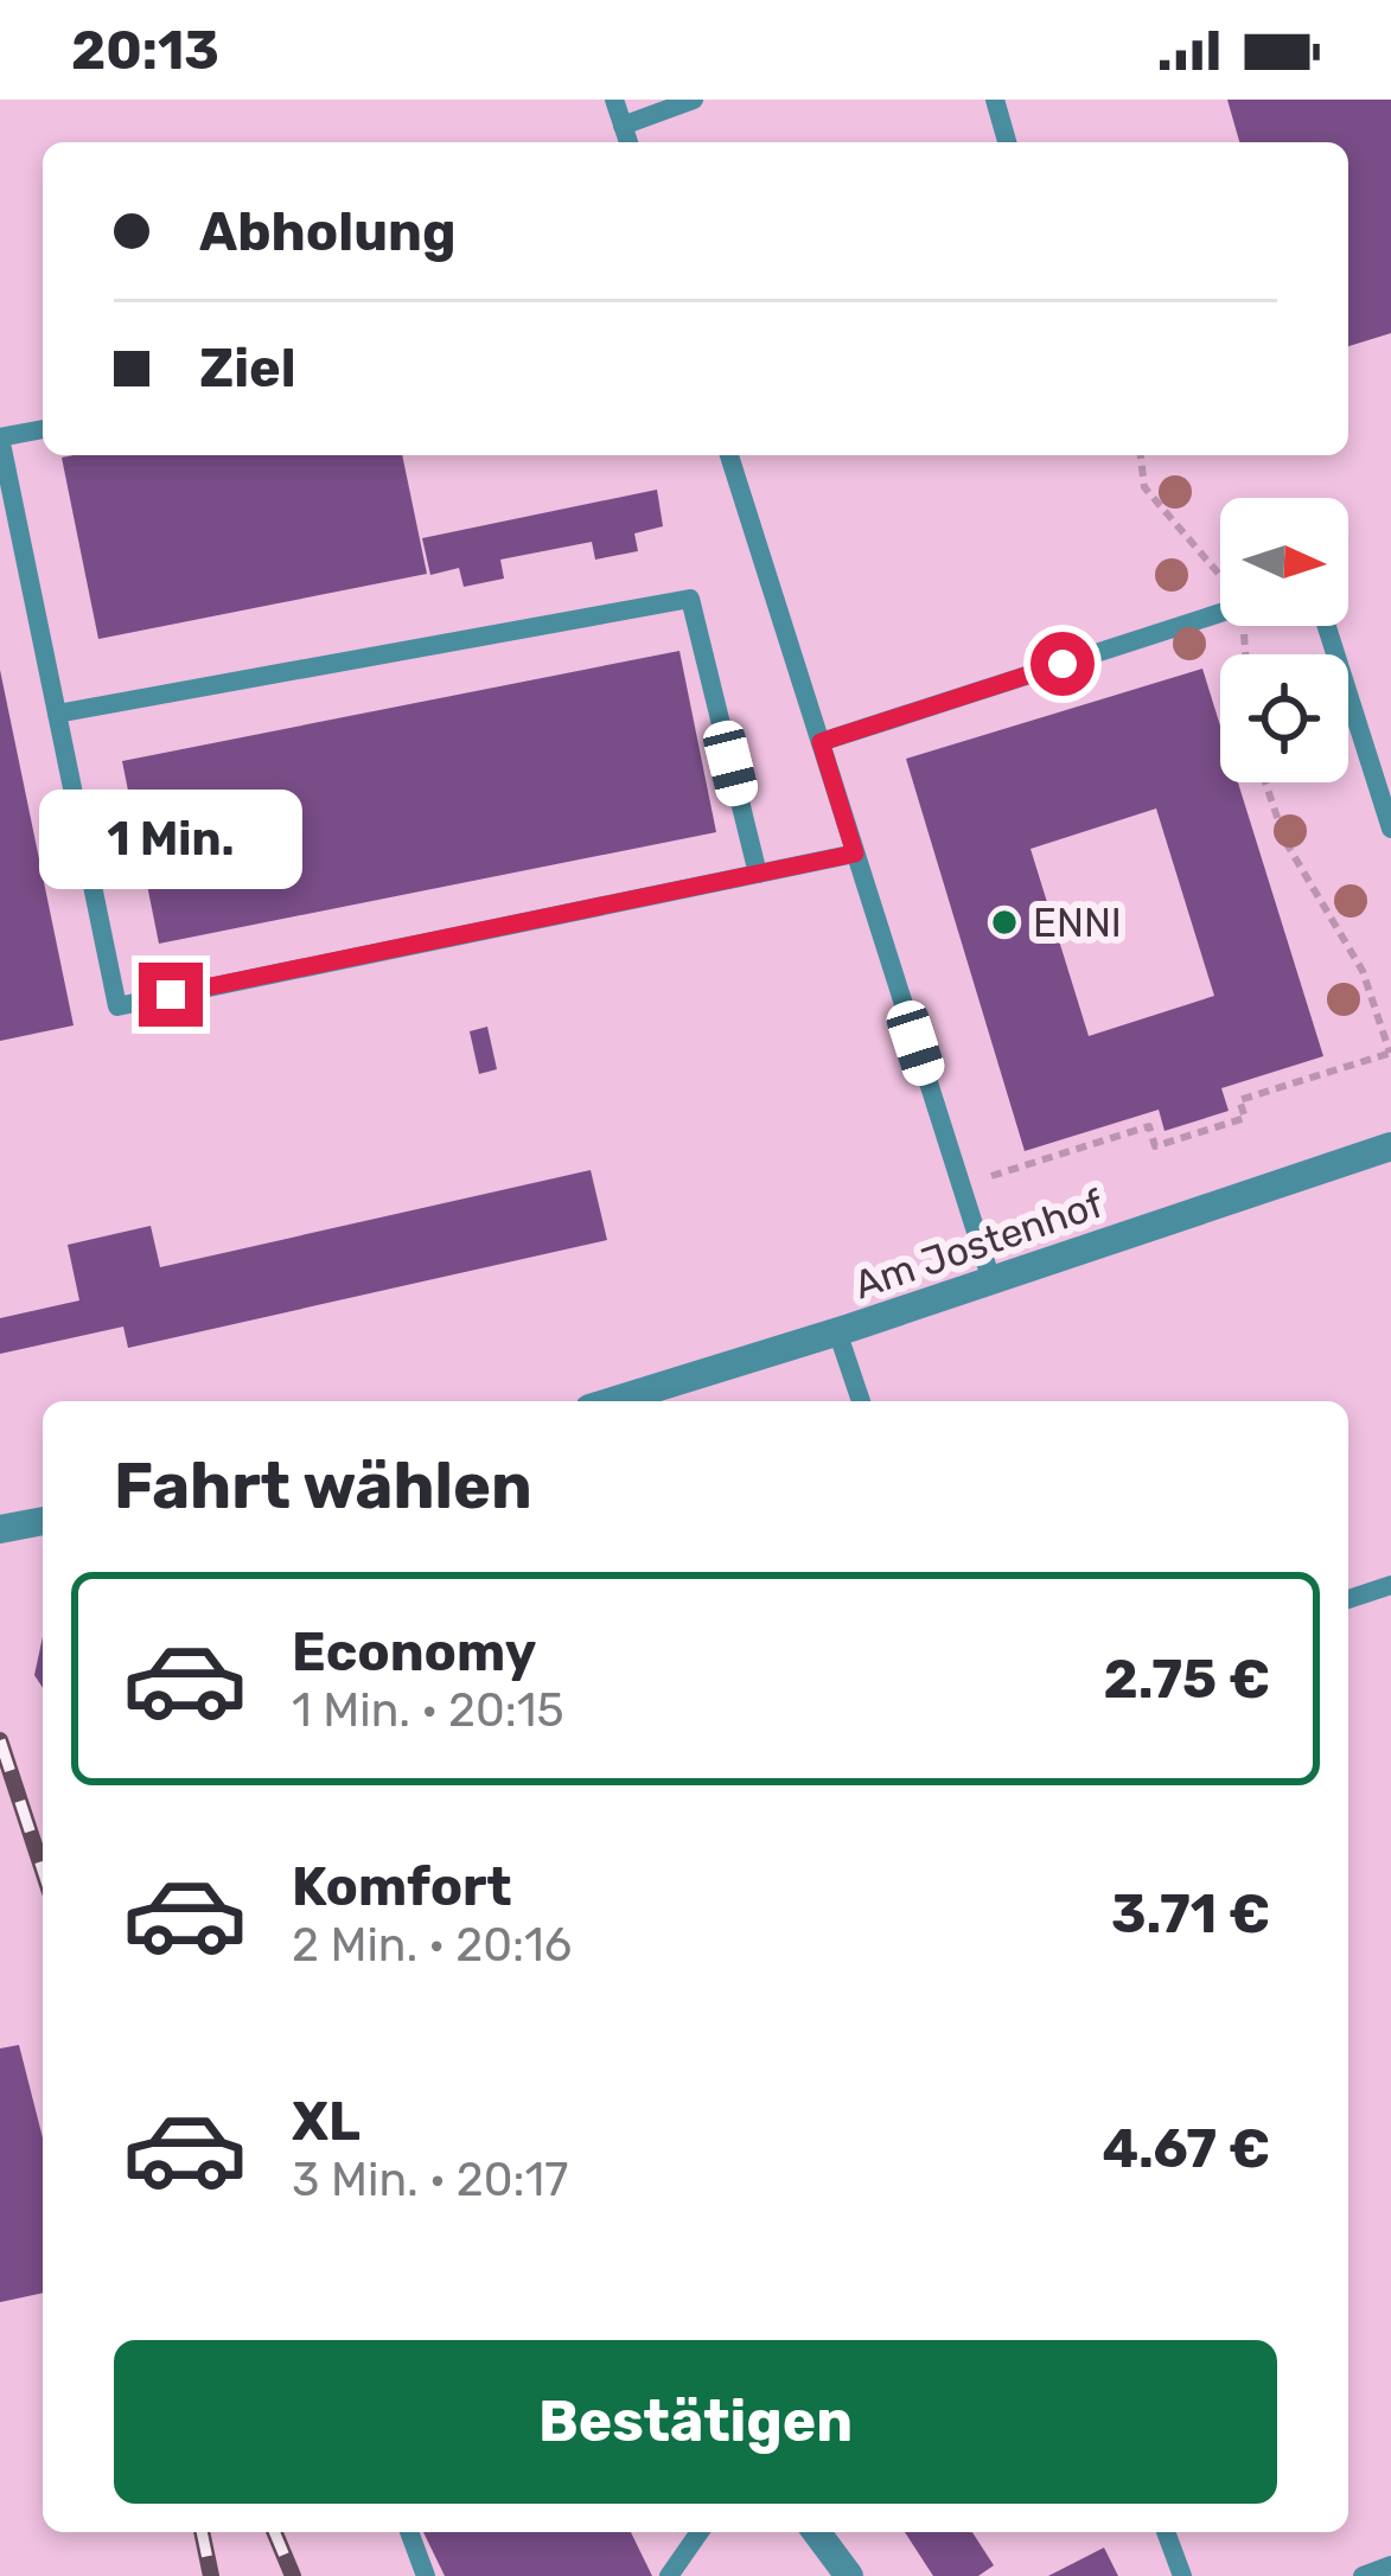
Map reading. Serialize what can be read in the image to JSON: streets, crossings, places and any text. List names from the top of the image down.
{
  "streets": {
    "street": ["Am Jostenhof"]
  },
  "places": ["ENNI"],
  "north": "right",
  "page": {
    "status": "20:13",
    "banner": ["Abholung", "Ziel"],
    "bubble": "1 Min.",
    "heading": "Fahrt wählen",
    "list": [
      {
        "name": "Economy",
        "note": "1 Min. · 20:15",
        "value": "2.75 €"
      },
      {
        "name": "Komfort",
        "note": "2 Min. · 20:16",
        "value": "3.71 €"
      },
      {
        "name": "XL",
        "note": "3 Min. · 20:17",
        "value": "4.67 €"
      }
    ],
    "buttons": "Bestätigen"
  }
}
